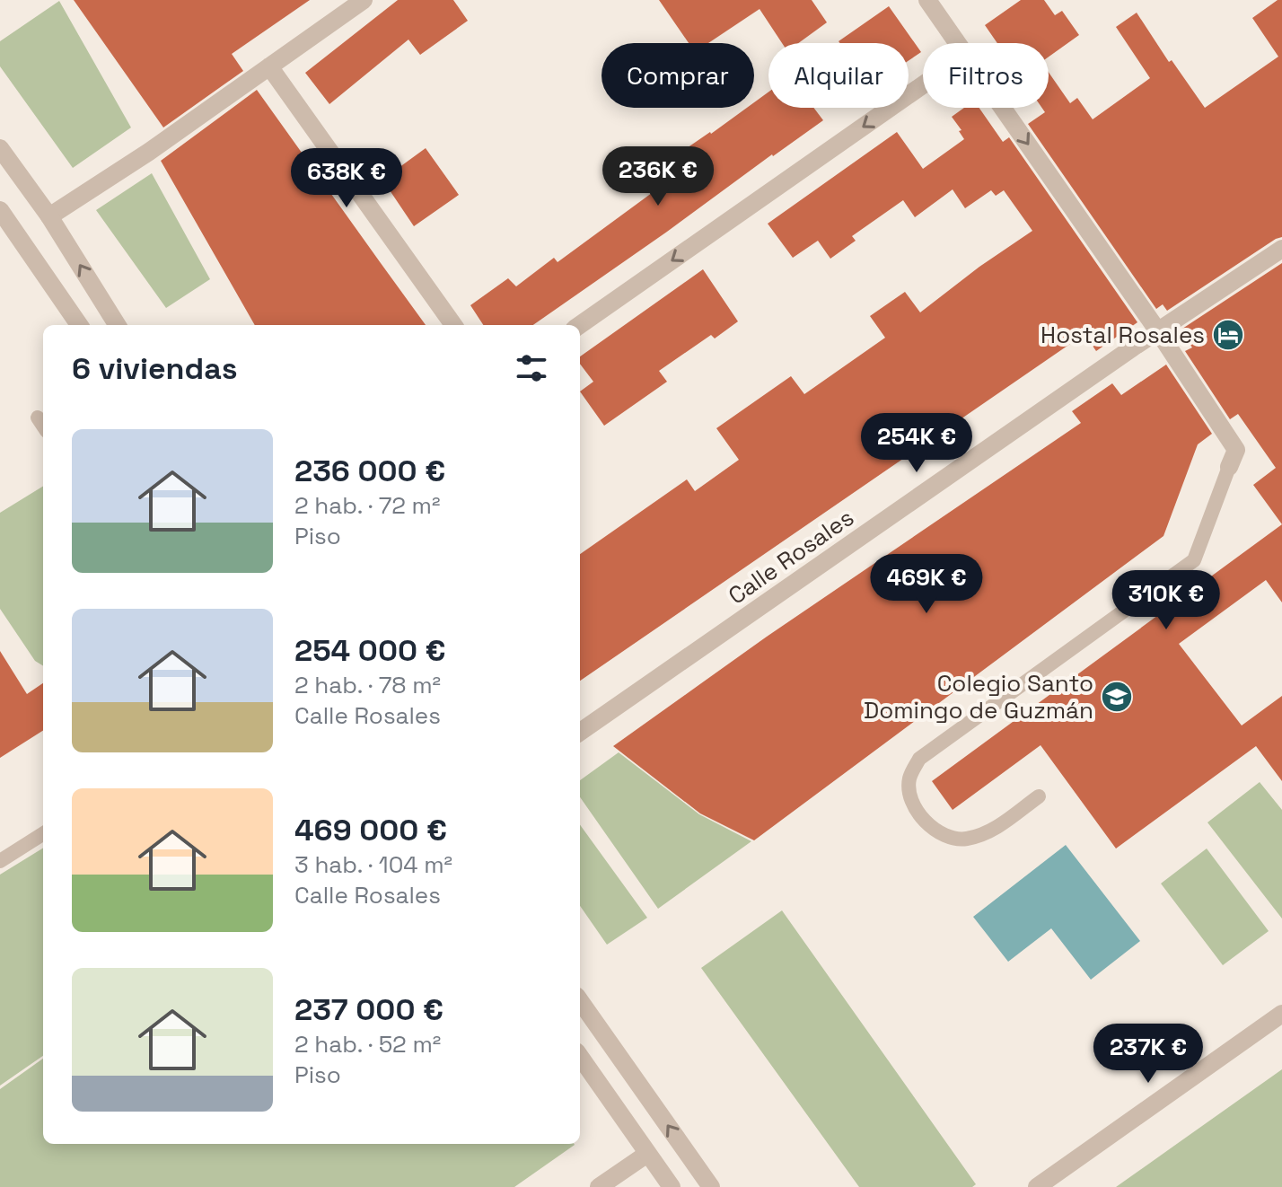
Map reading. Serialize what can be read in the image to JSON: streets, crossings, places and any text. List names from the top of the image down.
{
  "streets": {
    "street": ["Calle Rosales"]
  },
  "places": {
    "hotel": ["Hostal Rosales"],
    "school or university": ["Colegio Santo Domingo de Guzmán"]
  },
  "page": {
    "chip": ["Comprar", "Alquilar", "Filtros"],
    "price": [
      "236K €",
      "638K €",
      "254K €",
      "469K €",
      "310K €",
      "237K €"
    ],
    "heading": "6 viviendas",
    "list": [
      {
        "name": "236 000 €",
        "note": "2 hab. · 72 m² · Piso"
      },
      {
        "name": "254 000 €",
        "note": "2 hab. · 78 m² · Calle Rosales"
      },
      {
        "name": "469 000 €",
        "note": "3 hab. · 104 m² · Calle Rosales"
      },
      {
        "name": "237 000 €",
        "note": "2 hab. · 52 m² · Piso"
      }
    ]
  }
}
